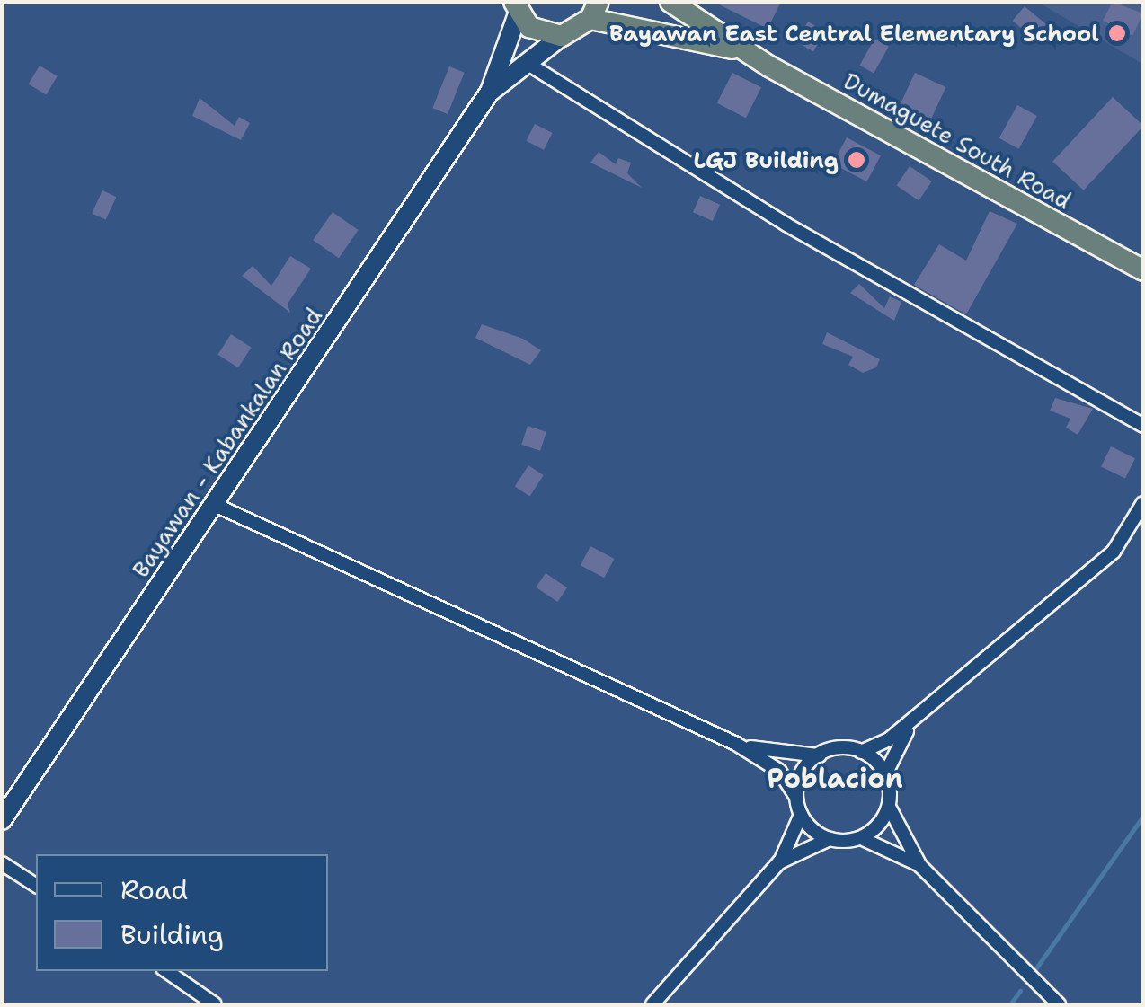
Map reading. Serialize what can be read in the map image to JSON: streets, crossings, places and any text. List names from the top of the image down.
{
  "streets": {
    "highway": ["Dumaguete South Road"],
    "main road": ["Bayawan - Kabankalan Road"]
  },
  "districts": ["Poblacion"],
  "places": ["Bayawan East Central Elementary School", "LGJ Building"],
  "legend": ["Road", "Building"]
}
